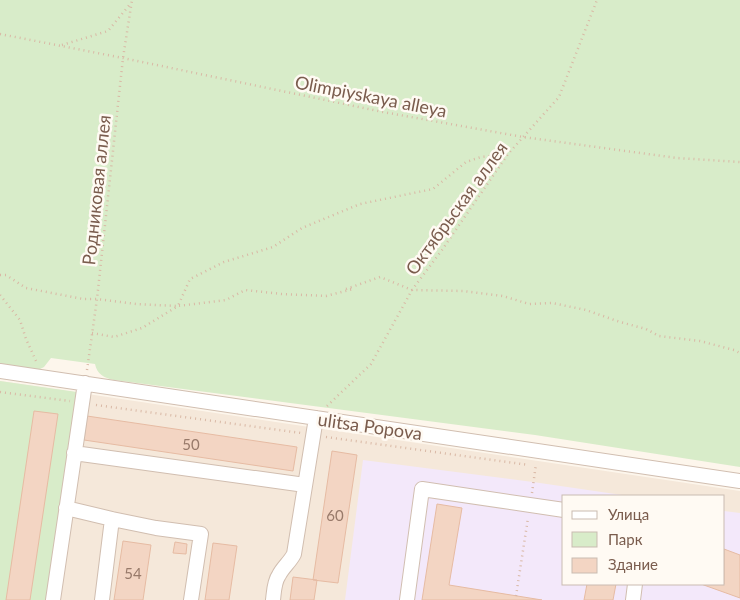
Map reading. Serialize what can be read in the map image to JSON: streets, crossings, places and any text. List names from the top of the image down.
{
  "streets": {
    "street": ["ulitsa Popova"],
    "path": ["Olimpiyskaya alleya", "Родниковая аллея", "Октябрьская аллея"]
  },
  "crossings": [
    ["Olimpiyskaya alleya", "Родниковая аллея"],
    ["Olimpiyskaya alleya", "Октябрьская аллея"],
    ["Родниковая аллея", "ulitsa Popova"],
    ["Октябрьская аллея", "ulitsa Popova"]
  ],
  "house_numbers": ["50", "60", "54"],
  "legend": ["Улица", "Парк", "Здание"]
}
